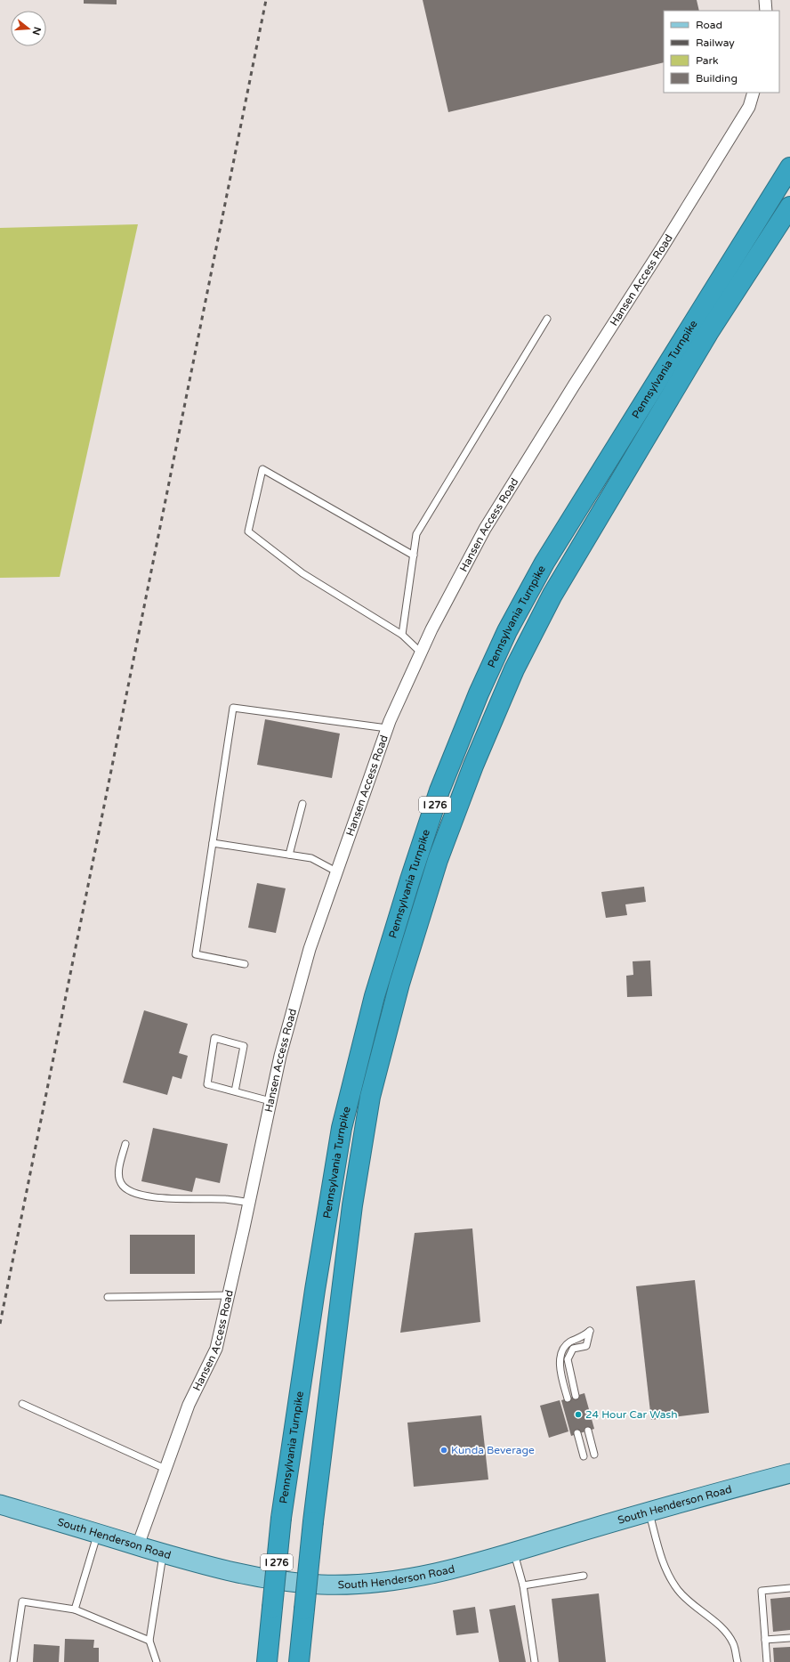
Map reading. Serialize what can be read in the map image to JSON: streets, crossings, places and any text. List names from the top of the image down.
{
  "streets": {
    "highway": ["Pennsylvania Turnpike", "I 276"],
    "main road": ["South Henderson Road"],
    "street": ["Hansen Access Road"]
  },
  "crossings": [
    ["Hansen Access Road", "South Henderson Road"]
  ],
  "places": ["24 Hour Car Wash", "Kunda Beverage"],
  "legend": [
    "Road",
    "Railway",
    "Park",
    "Building"
  ],
  "north": "right"
}
